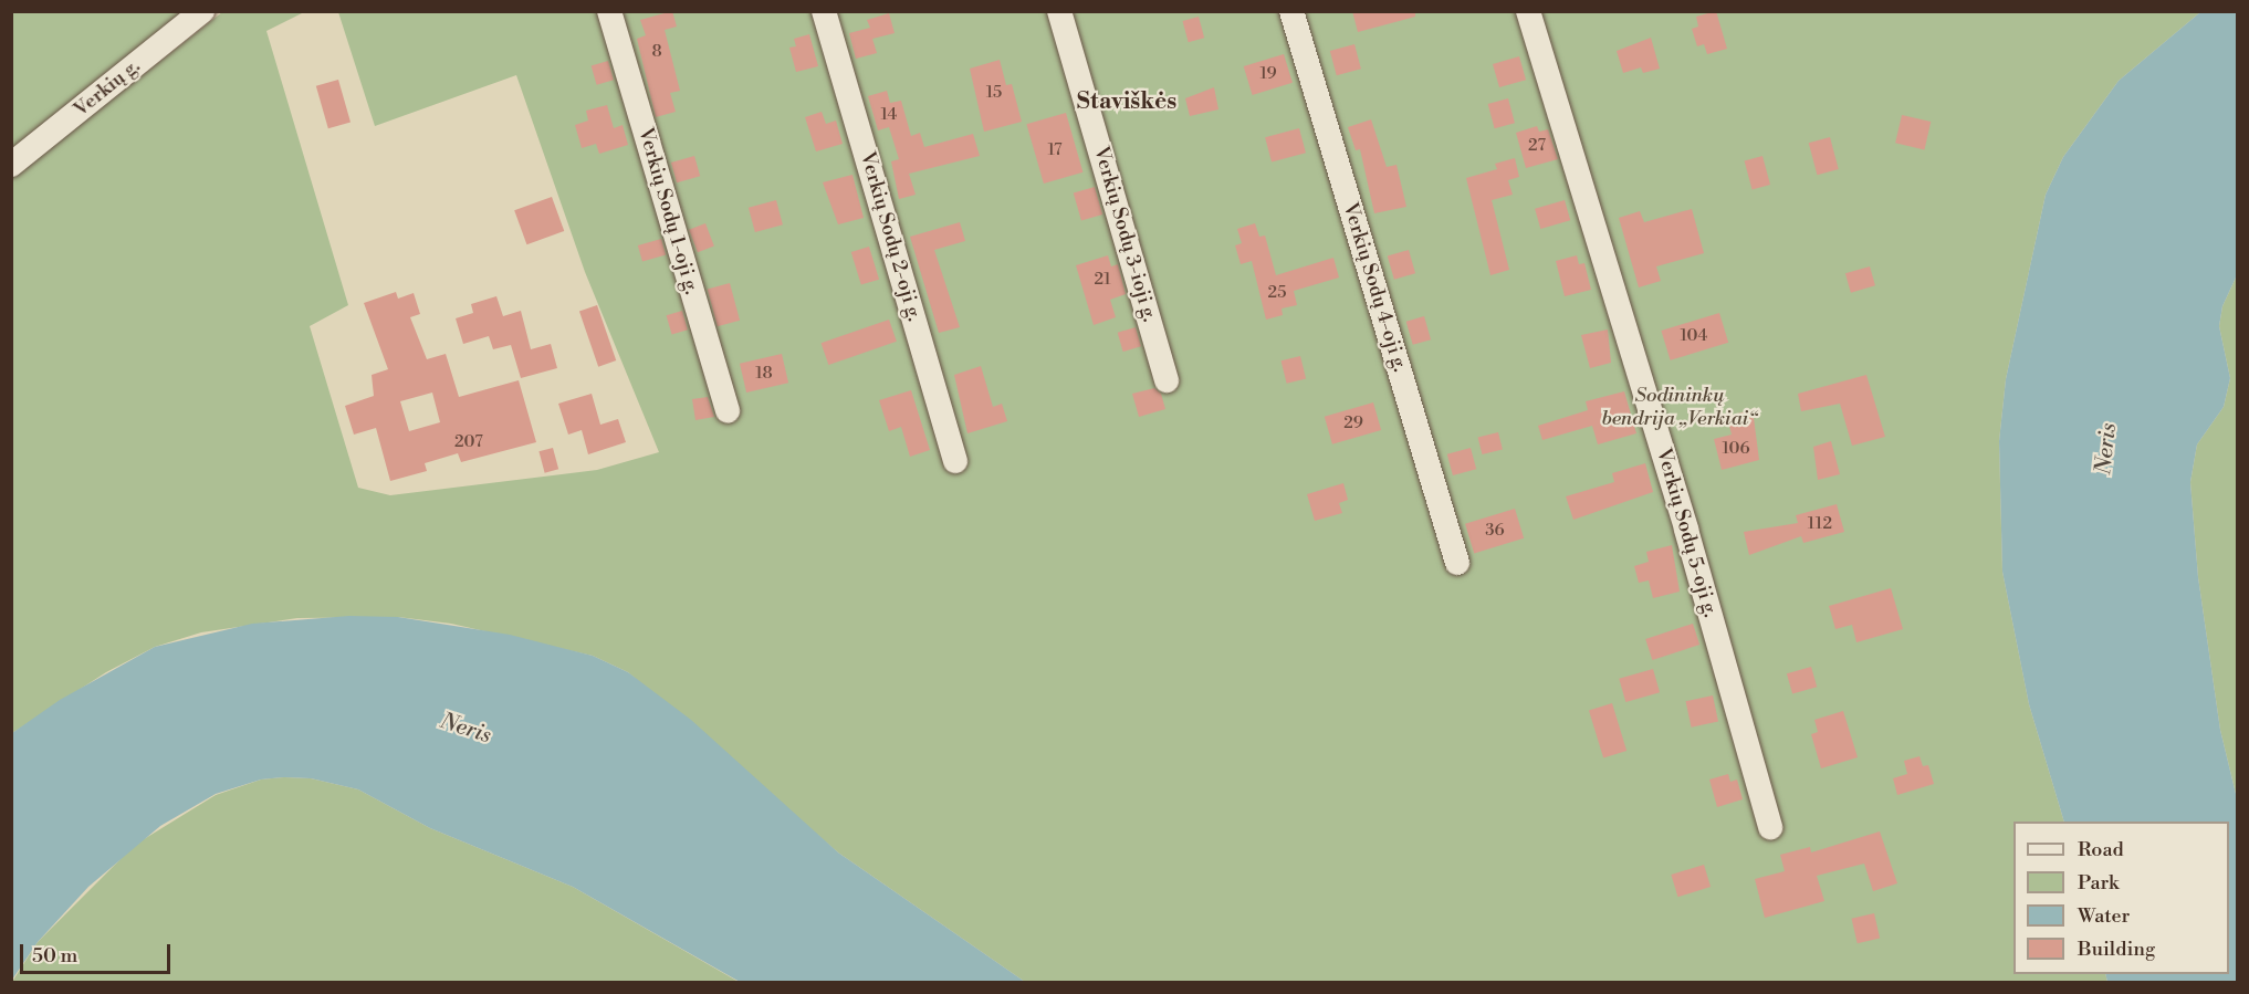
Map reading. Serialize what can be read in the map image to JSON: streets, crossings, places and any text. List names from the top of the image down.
{
  "streets": {
    "street": [
      "Verkių g.",
      "Verkių Sodų 1-oji g.",
      "Verkių Sodų 3-ioji g.",
      "Verkių Sodų 2-oji g.",
      "Verkių Sodų 4-oji g.",
      "Verkių Sodų 5-oji g."
    ]
  },
  "districts": ["Staviškės"],
  "water": ["Neris"],
  "parks": ["Sodininkų bendrija „Verkiai“"],
  "house_numbers": [
    "8",
    "19",
    "15",
    "14",
    "27",
    "17",
    "21",
    "25",
    "104",
    "18",
    "29",
    "207",
    "106",
    "112",
    "36"
  ],
  "legend": [
    "Road",
    "Park",
    "Water",
    "Building"
  ],
  "scale_bar": "50 m"
}
